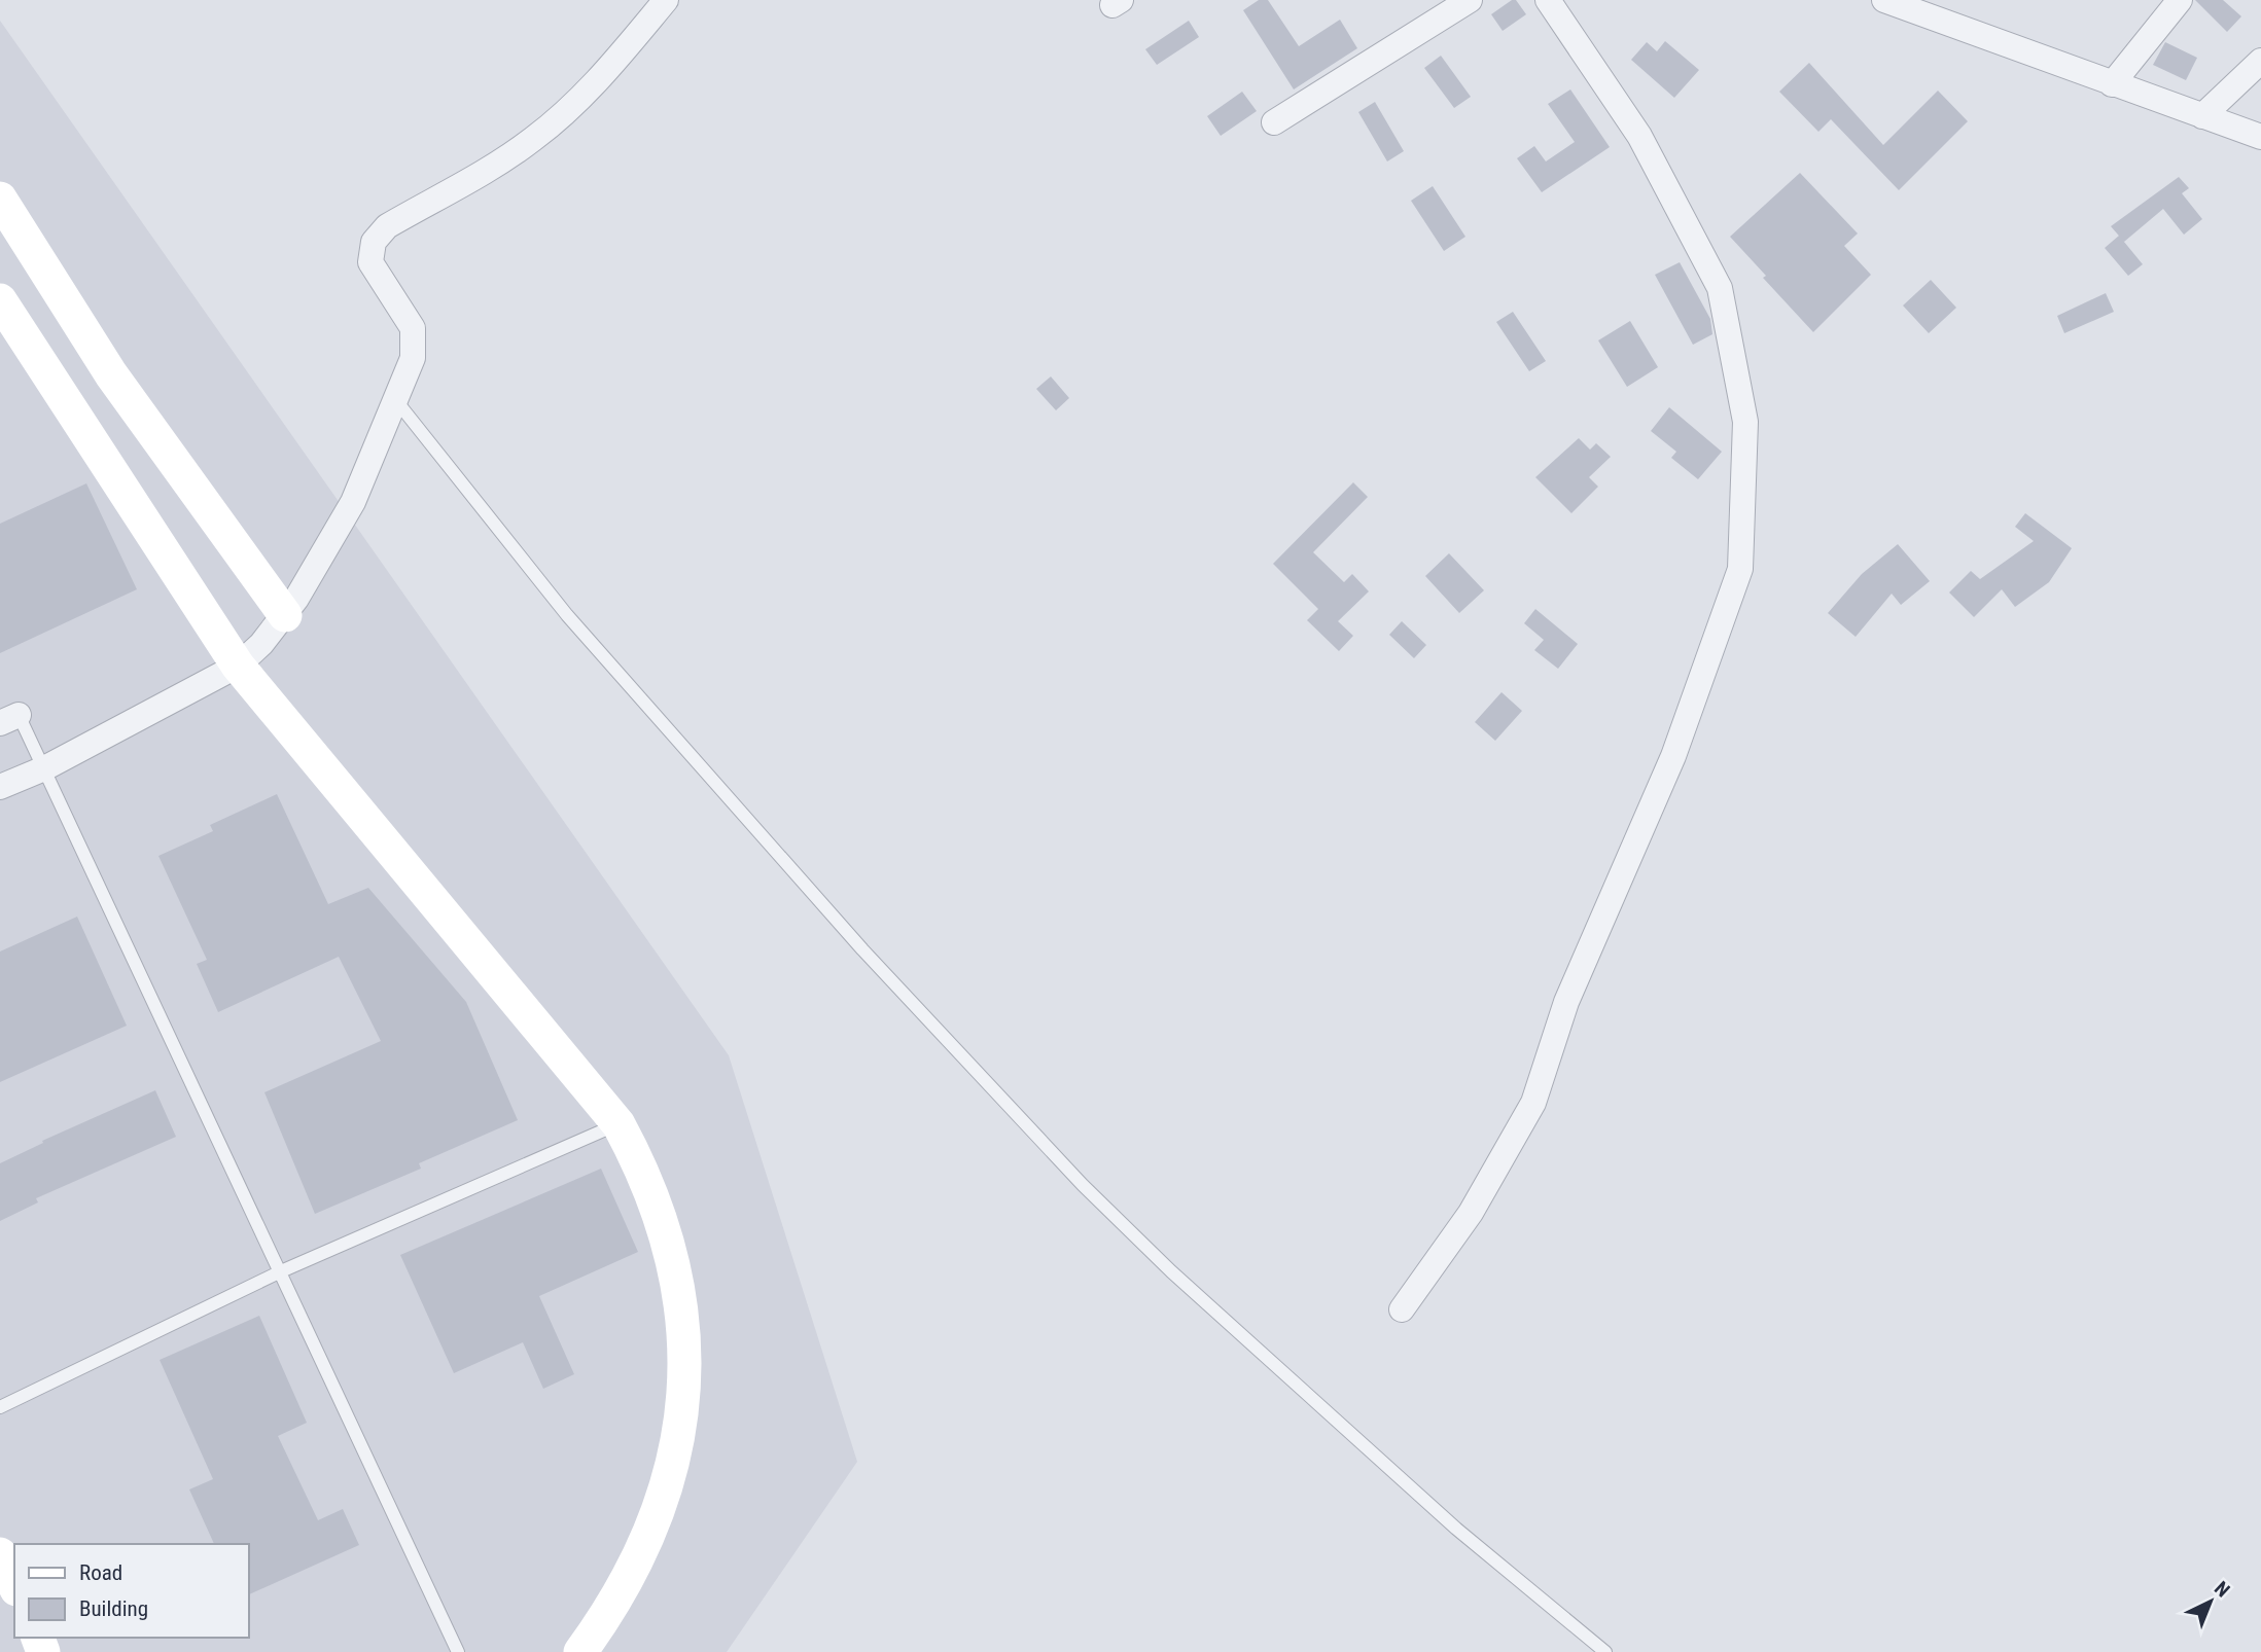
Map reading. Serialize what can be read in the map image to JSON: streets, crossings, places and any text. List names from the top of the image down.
{
  "legend": ["Road", "Building"],
  "north": "top right"
}
